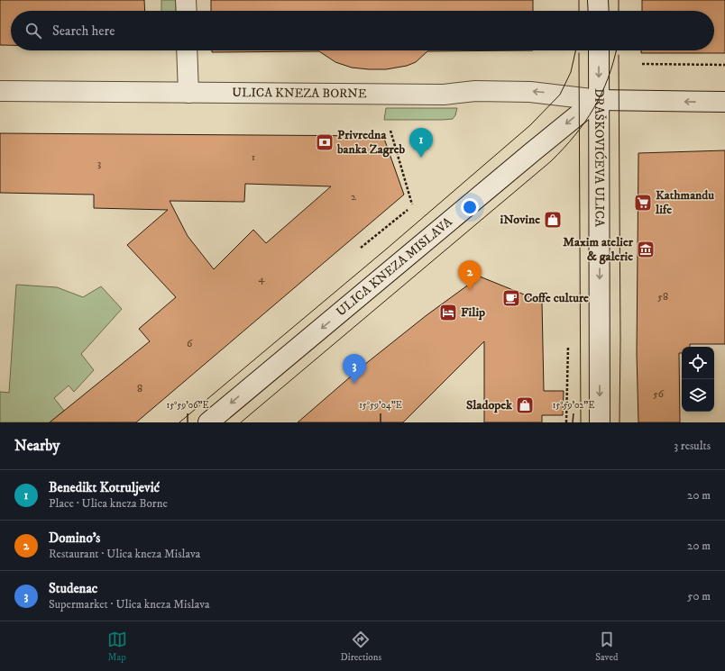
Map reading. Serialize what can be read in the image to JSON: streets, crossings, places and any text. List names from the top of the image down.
{
  "streets": {
    "street": ["ULICA KNEZA BORNE", "DRAŠKOVIĆEVA ULICA", "ULICA KNEZA MISLAVA"]
  },
  "crossings": [
    ["ULICA KNEZA BORNE", "DRAŠKOVIĆEVA ULICA"],
    ["ULICA KNEZA BORNE", "ULICA KNEZA MISLAVA"],
    ["DRAŠKOVIĆEVA ULICA", "ULICA KNEZA MISLAVA"]
  ],
  "one_way": ["ULICA KNEZA BORNE", "DRAŠKOVIĆEVA ULICA", "ULICA KNEZA MISLAVA"],
  "places": {
    "bank": ["Privredna banka Zagreb"],
    "supermarket": ["Kathmandu life"],
    "shop": ["iNovine", "Sladopek"],
    "museum": ["Maxim atelier & galerie"],
    "cafe": ["Coffe culture"],
    "hotel": ["Filip"]
  },
  "house_numbers": [
    "1",
    "3",
    "2",
    "4",
    "58",
    "6",
    "8",
    "56"
  ],
  "page": {
    "search": "Search here",
    "pins": ["1", "2", "3"],
    "heading": ["Nearby", "3 results"],
    "list": [
      {
        "mark": "1",
        "name": "Benedikt Kotruljević",
        "note": "Place · Ulica kneza Borne",
        "value": "20 m"
      },
      {
        "mark": "2",
        "name": "Domino's",
        "note": "Restaurant · Ulica kneza Mislava",
        "value": "20 m"
      },
      {
        "mark": "3",
        "name": "Studenac",
        "note": "Supermarket · Ulica kneza Mislava",
        "value": "50 m"
      }
    ],
    "nav": ["Map", "Directions", "Saved"]
  },
  "coordinates": ["15°59'06\"E", "15°59'04\"E", "15°59'02\"E"]
}
